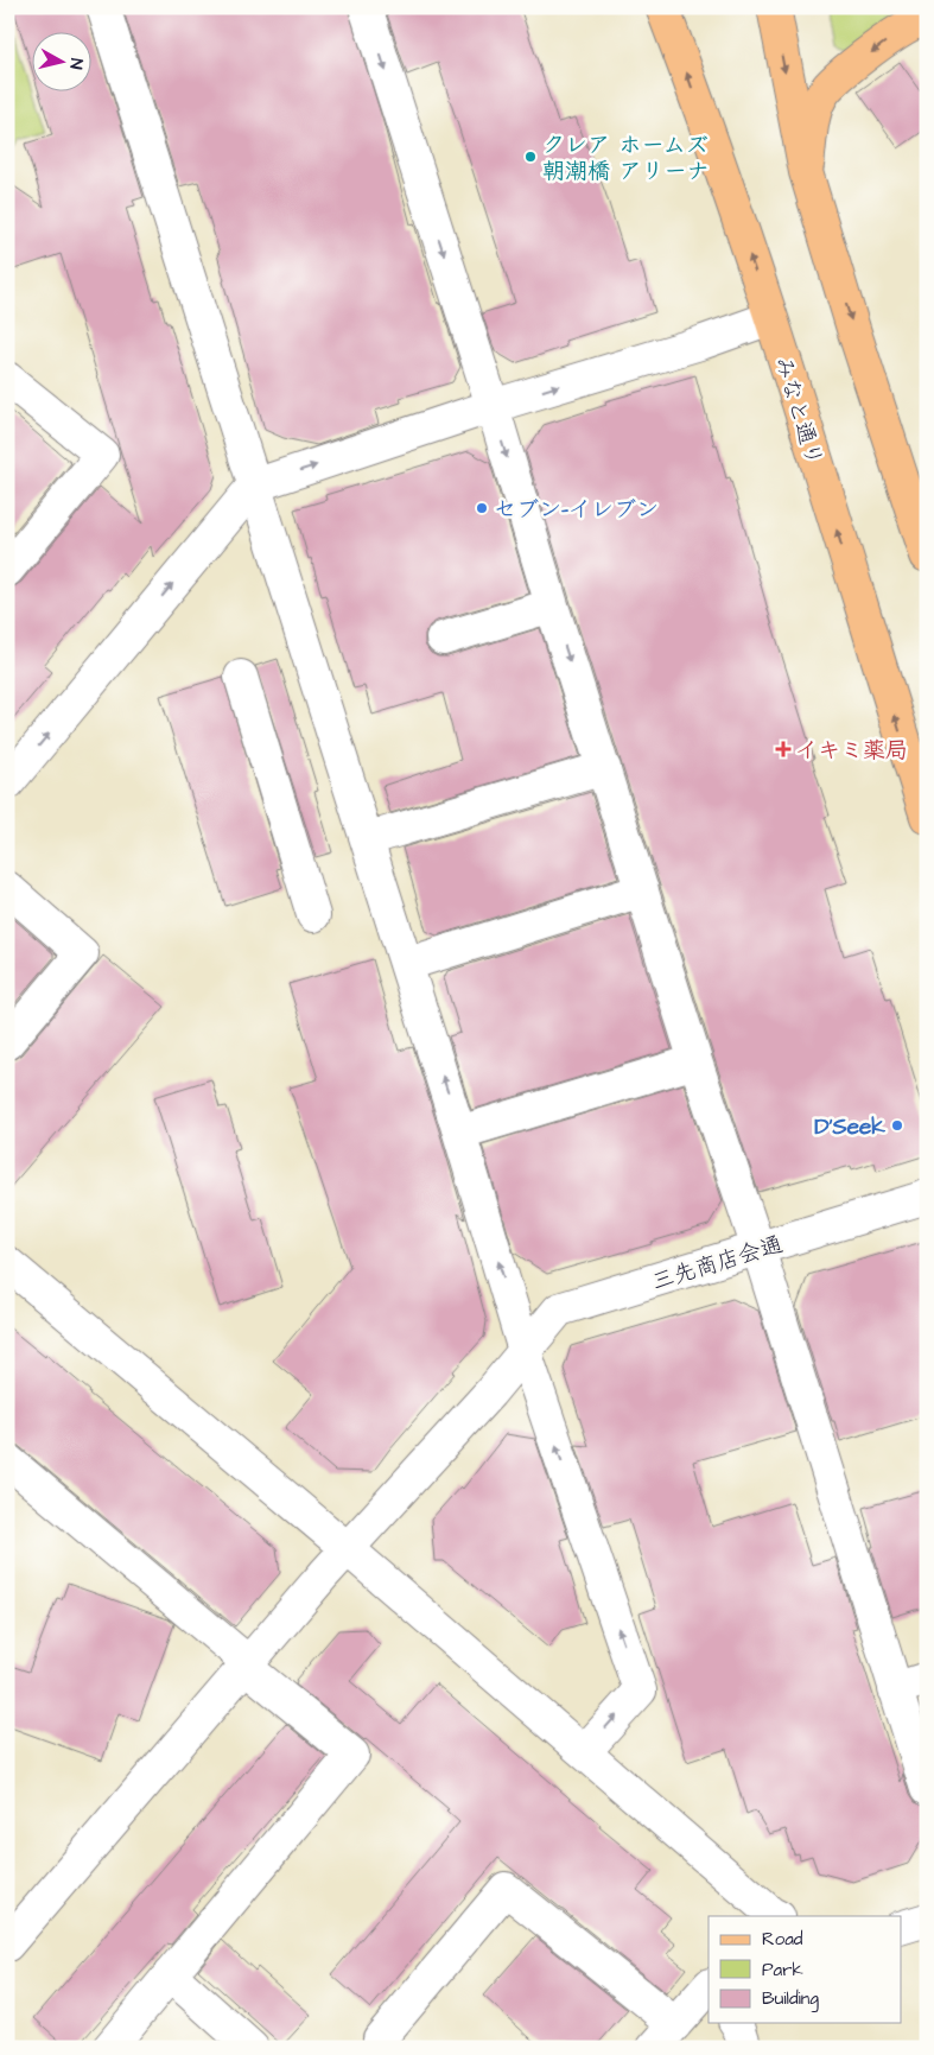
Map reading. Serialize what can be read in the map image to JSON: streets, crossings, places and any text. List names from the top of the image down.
{
  "streets": {
    "main road": ["みなと通り"],
    "street": ["三先商店会通"]
  },
  "places": {
    "other": ["クレア ホームズ 朝潮橋 アリーナ", "セブン-イレブン", "D'Seek"],
    "health": ["イキミ薬局"]
  },
  "legend": ["Road", "Park", "Building"],
  "north": "right"
}
